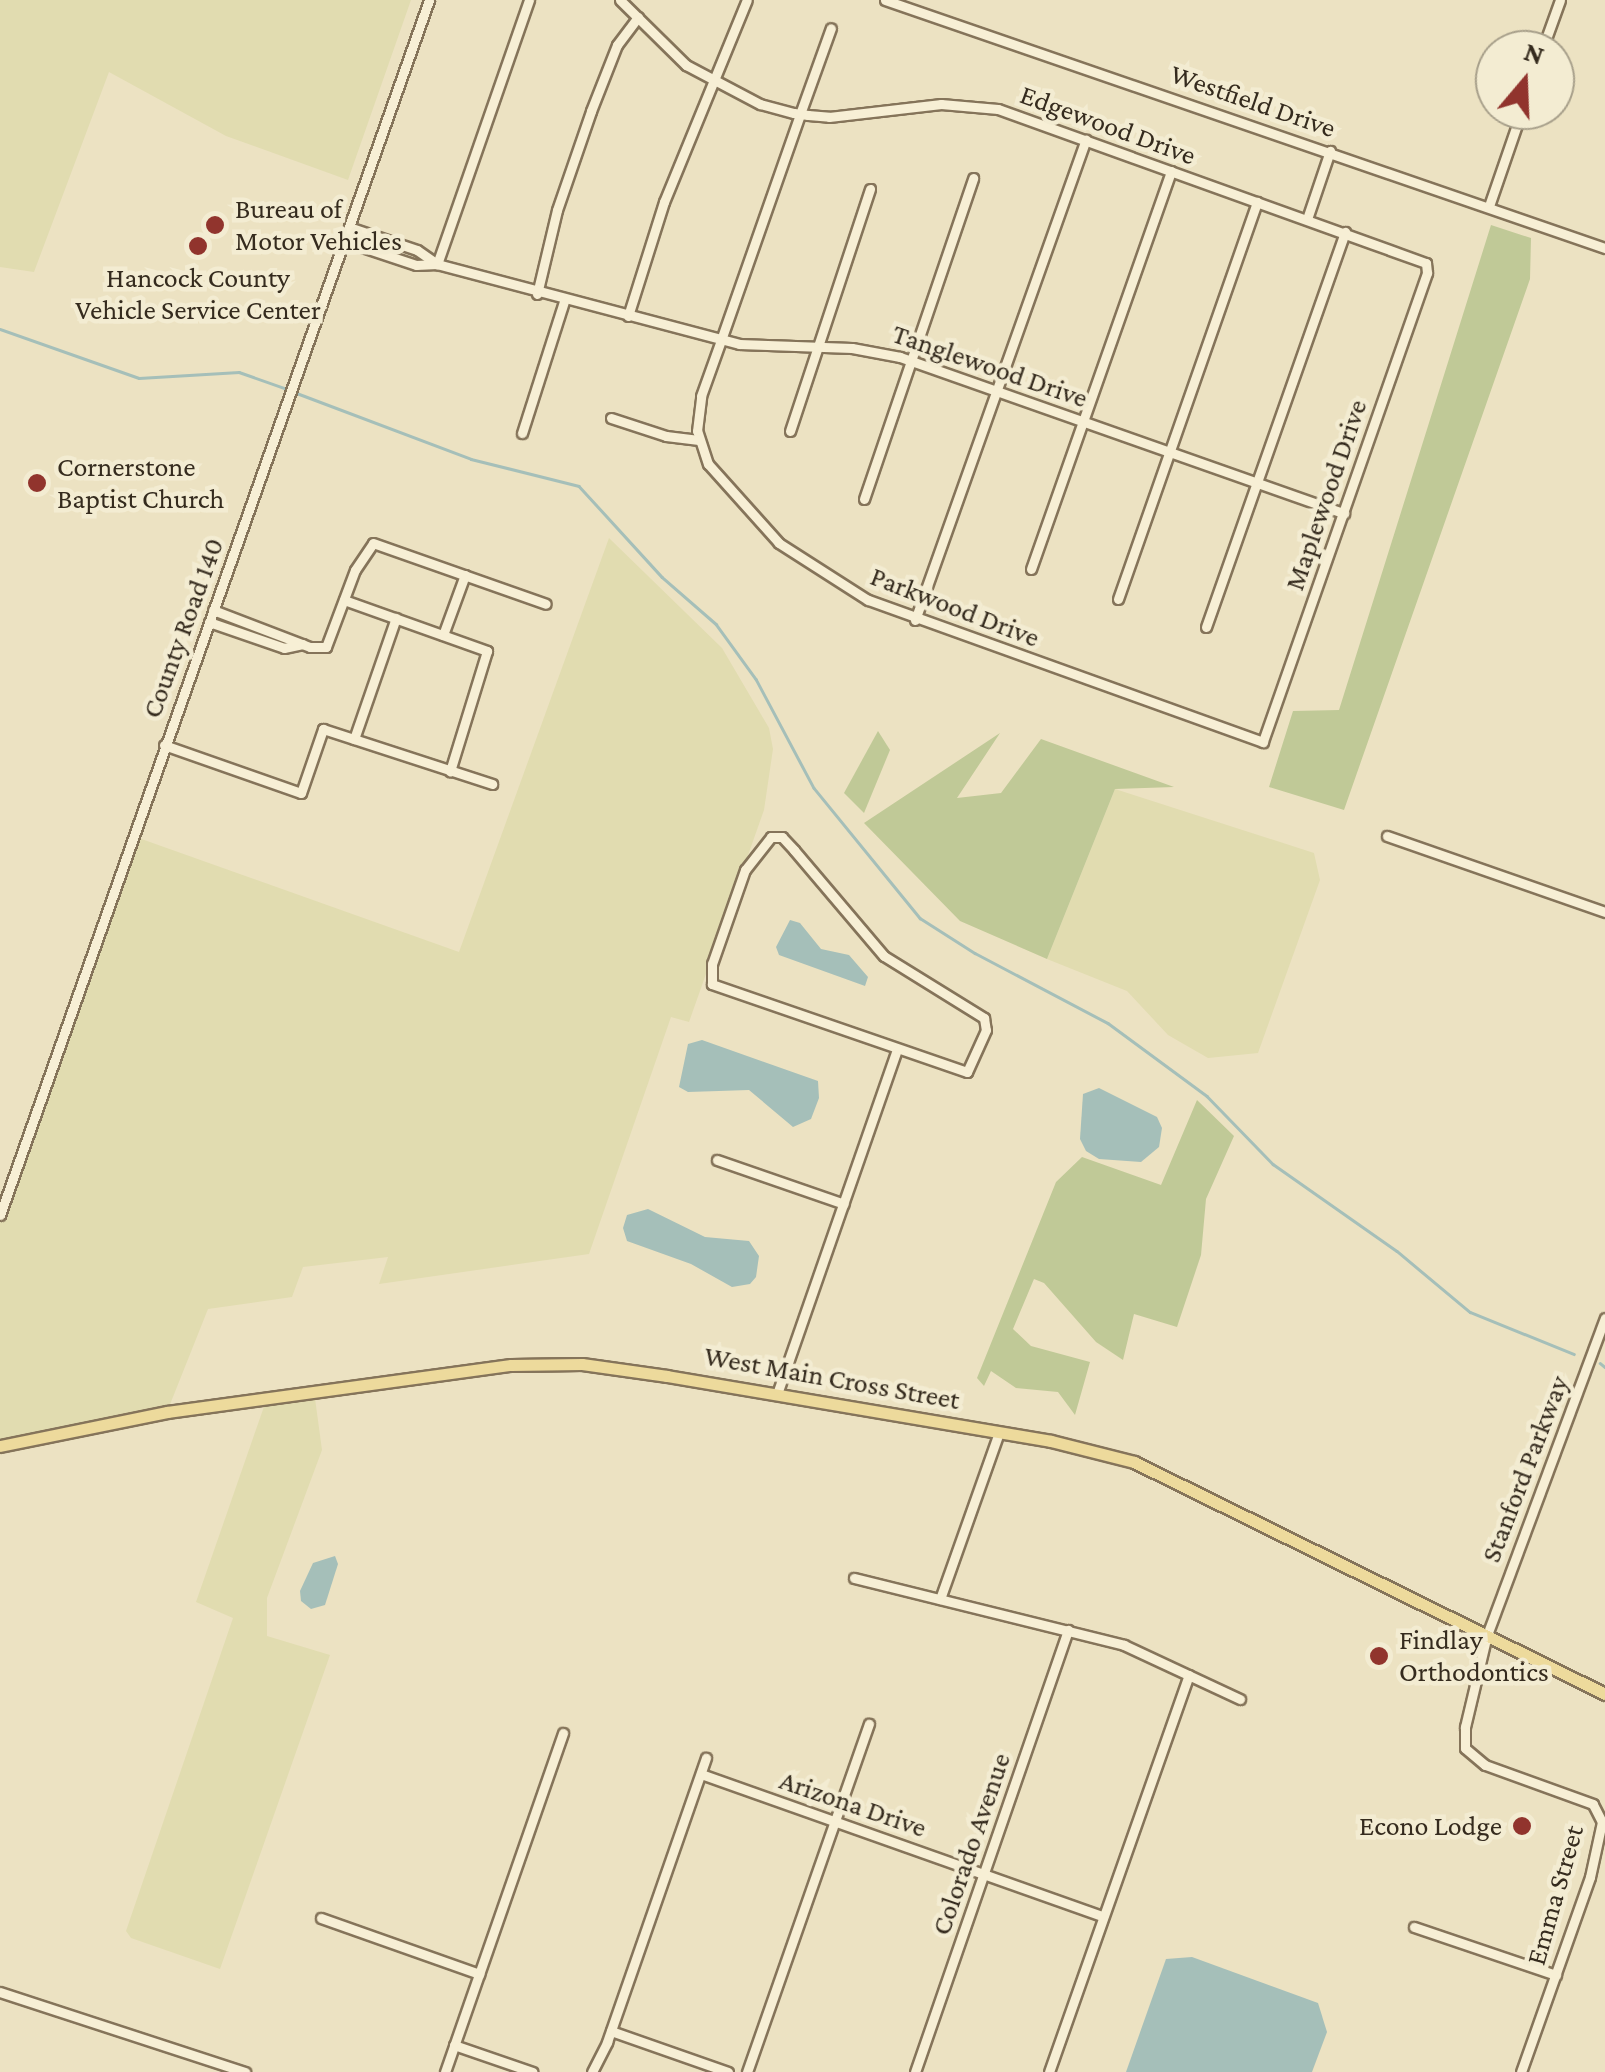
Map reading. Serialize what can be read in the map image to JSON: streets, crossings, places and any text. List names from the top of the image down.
{
  "streets": {
    "main road": ["West Main Cross Street"],
    "street": [
      "Westfield Drive",
      "Edgewood Drive",
      "Tanglewood Drive",
      "Maplewood Drive",
      "Parkwood Drive",
      "County Road 140",
      "Stanford Parkway",
      "Arizona Drive",
      "Colorado Avenue",
      "Emma Street"
    ]
  },
  "crossings": [
    ["Edgewood Drive", "Maplewood Drive"],
    ["Tanglewood Drive", "Maplewood Drive"],
    ["Tanglewood Drive", "County Road 140"],
    ["Maplewood Drive", "Parkwood Drive"],
    ["West Main Cross Street", "Stanford Parkway"],
    ["West Main Cross Street", "Emma Street"],
    ["Stanford Parkway", "Emma Street"],
    ["Arizona Drive", "Colorado Avenue"]
  ],
  "places": [
    "Bureau of Motor Vehicles",
    "Hancock County Vehicle Service Center",
    "Cornerstone Baptist Church",
    "Findlay Orthodontics",
    "Econo Lodge"
  ],
  "north": "top"
}
